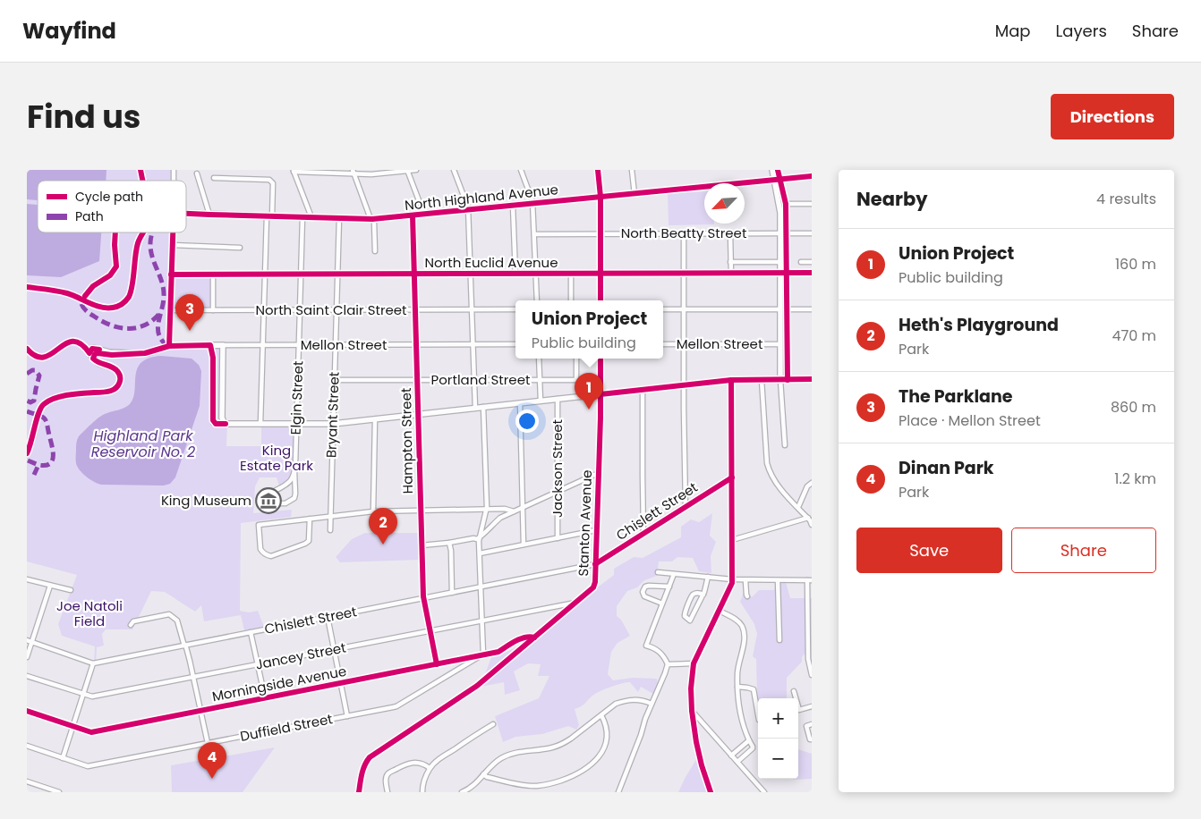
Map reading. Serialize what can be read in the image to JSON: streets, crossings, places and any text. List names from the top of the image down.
{
  "streets": {
    "main road": ["North Highland Avenue", "Mellon Street"],
    "street": [
      "North Beatty Street",
      "North Euclid Avenue",
      "North Saint Clair Street",
      "Portland Street",
      "Elgin Street",
      "Bryant Street",
      "Hampton Street",
      "Jackson Street",
      "Chislett Street",
      "Stanton Avenue",
      "Jancey Street",
      "Morningside Avenue",
      "Duffield Street"
    ]
  },
  "crossings": [
    ["North Highland Avenue", "Elgin Street"],
    ["North Highland Avenue", "Bryant Street"],
    ["North Highland Avenue", "Hampton Street"],
    ["North Euclid Avenue", "Elgin Street"],
    ["North Euclid Avenue", "Bryant Street"],
    ["North Euclid Avenue", "Hampton Street"],
    ["North Saint Clair Street", "Elgin Street"],
    ["North Saint Clair Street", "Bryant Street"],
    ["North Saint Clair Street", "Hampton Street"],
    ["Mellon Street", "Elgin Street"],
    ["Mellon Street", "Bryant Street"],
    ["Mellon Street", "Hampton Street"],
    ["Portland Street", "Bryant Street"],
    ["Portland Street", "Hampton Street"],
    ["Portland Street", "Stanton Avenue"],
    ["Hampton Street", "Chislett Street"],
    ["Hampton Street", "Jancey Street"],
    ["Hampton Street", "Morningside Avenue"],
    ["Chislett Street", "Stanton Avenue"],
    ["Stanton Avenue", "Jancey Street"],
    ["Stanton Avenue", "Morningside Avenue"],
    ["Morningside Avenue", "Duffield Street"]
  ],
  "water": ["Highland Park Reservoir No. 2"],
  "parks": ["King Estate Park", "Joe Natoli Field"],
  "places": {
    "museum": ["King Museum"]
  },
  "legend": ["Cycle path", "Path"],
  "north": "bottom left",
  "page": {
    "header": "Wayfind",
    "nav": ["Map", "Layers", "Share"],
    "title": "Find us",
    "buttons": [
      "Directions",
      ["Save", "Share"]
    ],
    "heading": ["Nearby", "4 results"],
    "list": [
      {
        "mark": "1",
        "name": "Union Project",
        "note": "Public building",
        "value": "160 m"
      },
      {
        "mark": "2",
        "name": "Heth's Playground",
        "note": "Park",
        "value": "470 m"
      },
      {
        "mark": "3",
        "name": "The Parklane",
        "note": "Place · Mellon Street",
        "value": "860 m"
      },
      {
        "mark": "4",
        "name": "Dinan Park",
        "note": "Park",
        "value": "1.2 km"
      }
    ],
    "pins": [
      "3",
      "1",
      "2",
      "4"
    ],
    "popup": ["Union Project", "Public building"],
    "map_buttons": ["+", "−"]
  }
}
